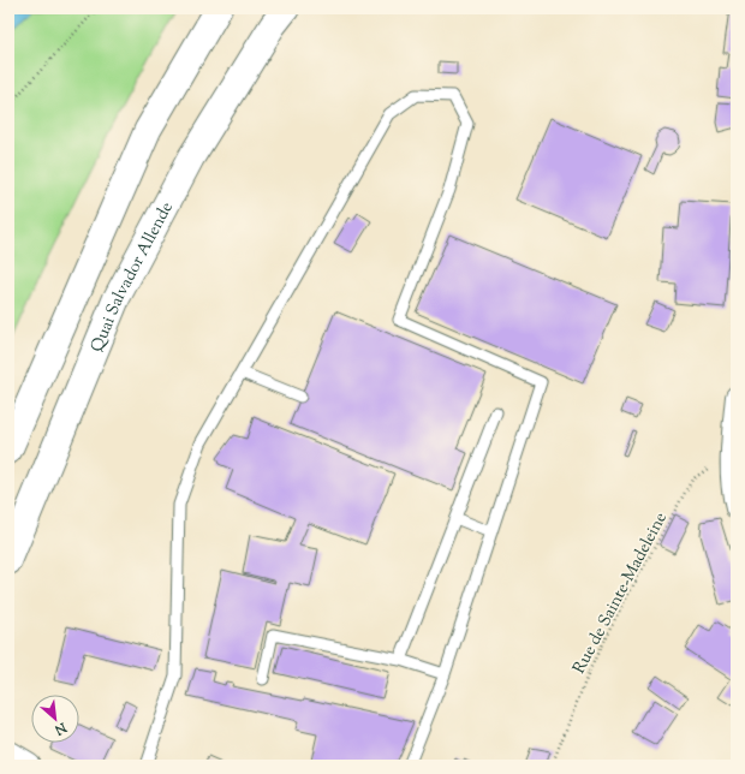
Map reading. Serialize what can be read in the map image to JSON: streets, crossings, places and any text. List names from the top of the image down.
{
  "streets": {
    "main road": ["Quai Salvador Allende"],
    "path": ["Rue de Sainte-Madeleine"]
  },
  "north": "bottom right"
}
